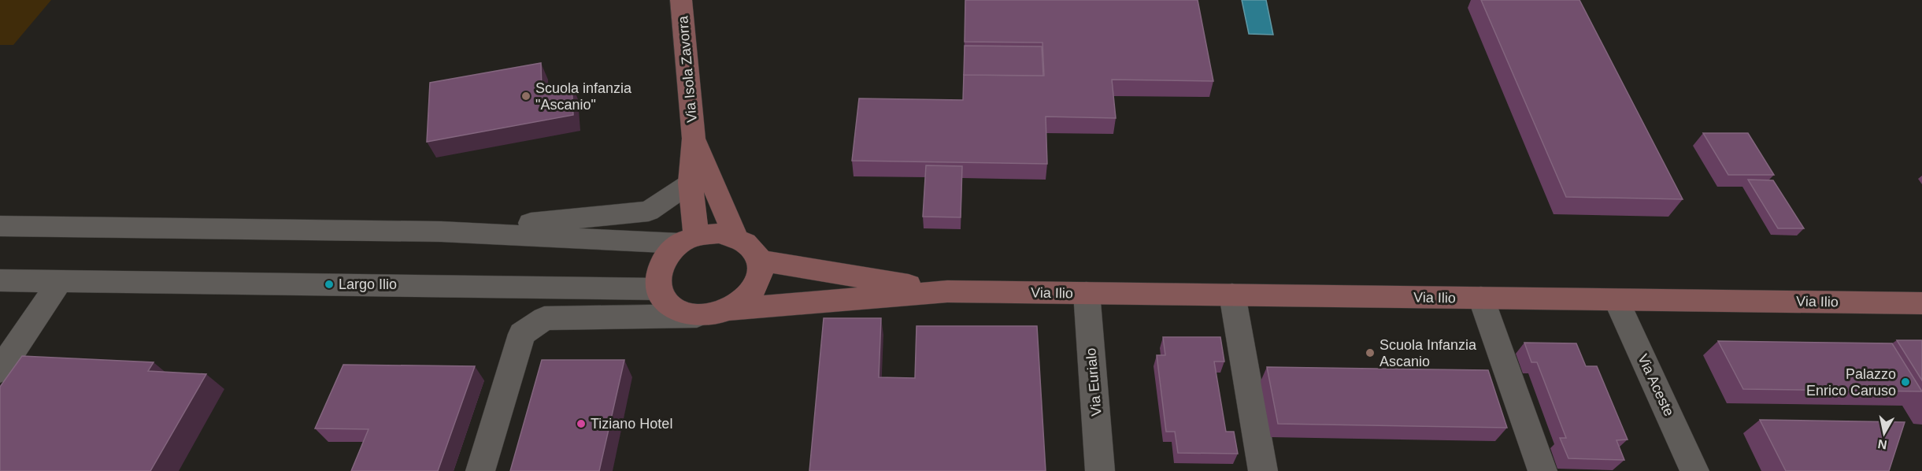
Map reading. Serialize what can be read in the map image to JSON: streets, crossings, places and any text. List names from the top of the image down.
{
  "streets": {
    "main road": ["Via Isola Zavorra", "Via Ilio"],
    "street": ["Via Eurialo", "Via Aceste"]
  },
  "crossings": [
    ["Via Isola Zavorra", "Via Ilio"],
    ["Via Ilio", "Via Eurialo"],
    ["Via Ilio", "Via Aceste"]
  ],
  "places": [
    "Scuola infanzia \"Ascanio\"",
    "Largo Ilio",
    "Scuola Infanzia Ascanio",
    "Palazzo Enrico Caruso",
    "Tiziano Hotel"
  ],
  "north": "bottom"
}
